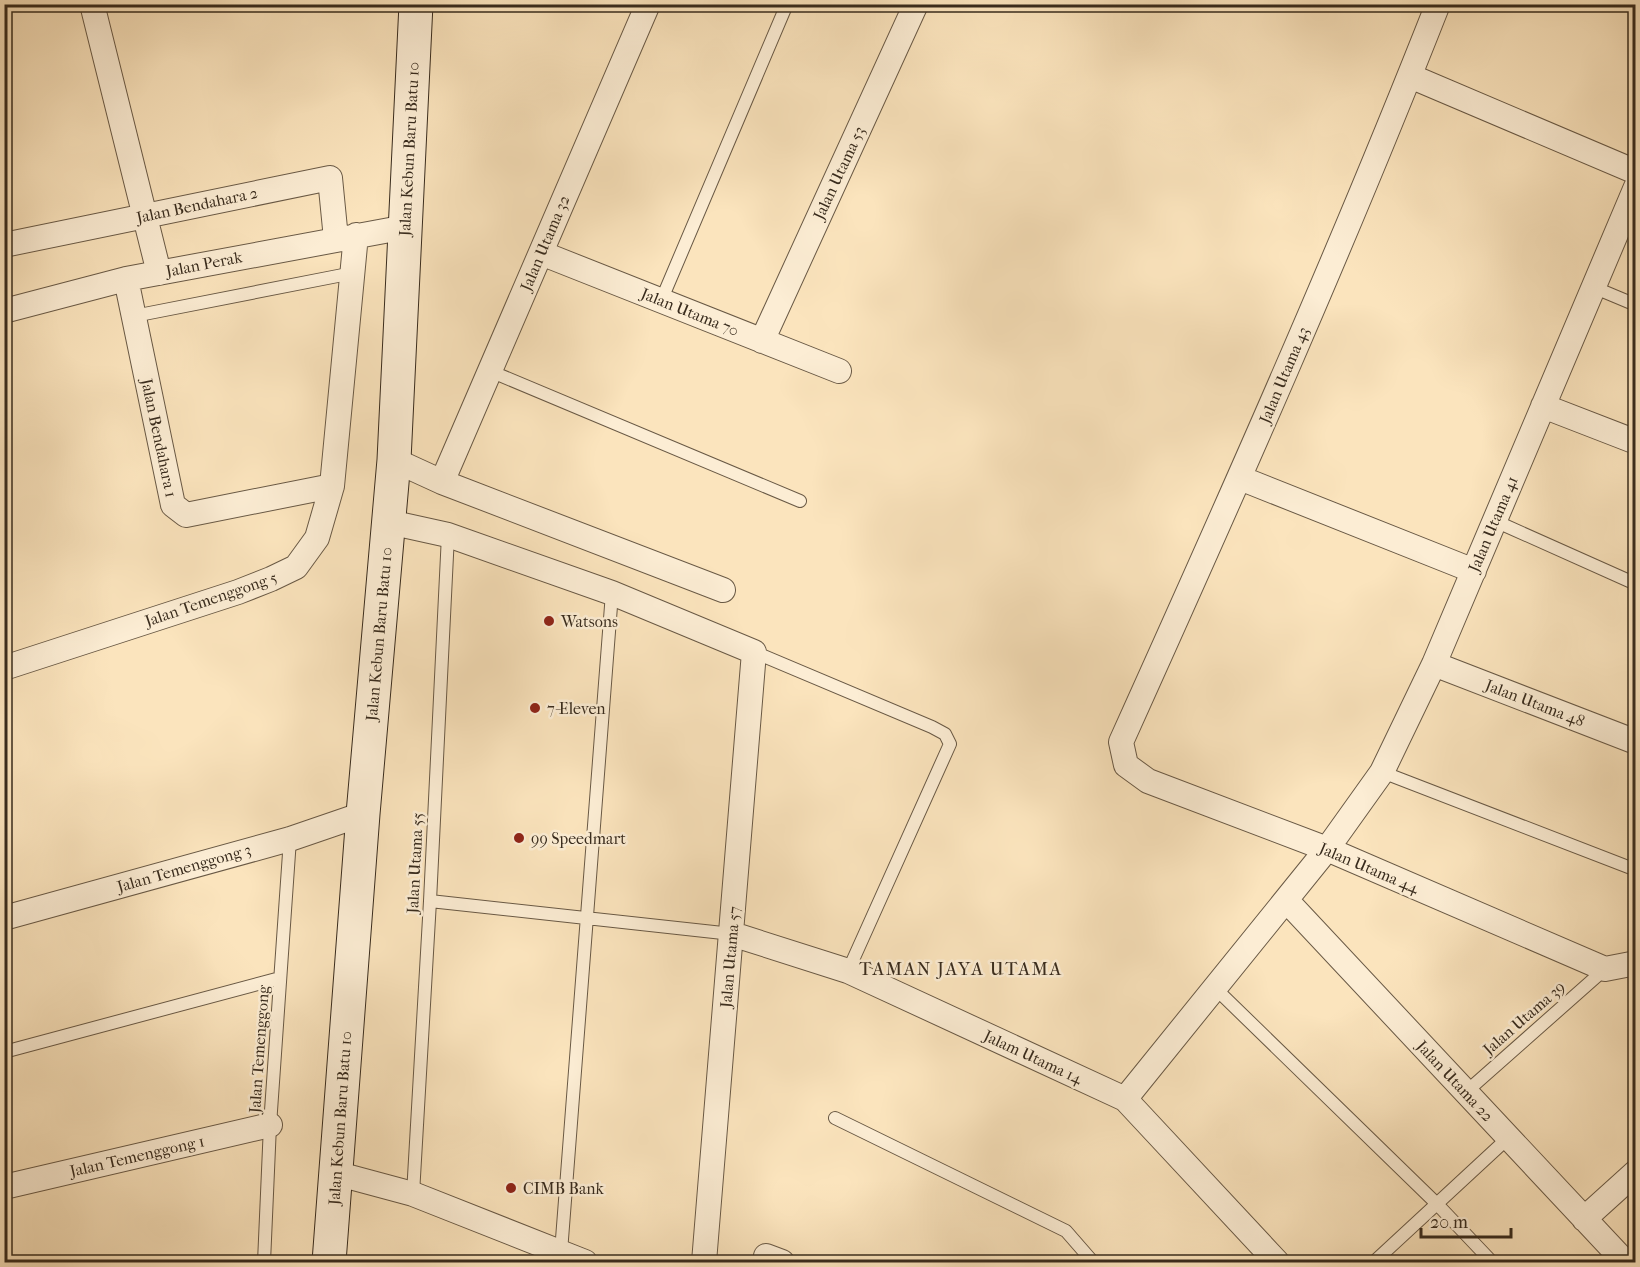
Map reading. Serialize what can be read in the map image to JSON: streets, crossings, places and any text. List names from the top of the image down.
{
  "streets": {
    "street": [
      "Jalan Kebun Baru Batu 10",
      "Jalan Utama 53",
      "Jalan Bendahara 2",
      "Jalan Utama 32",
      "Jalan Perak",
      "Jalan Utama 70",
      "Jalan Utama 43",
      "Jalan Bendahara 1",
      "Jalan Utama 41",
      "Jalan Temenggong 5",
      "Jalan Utama 48",
      "Jalan Temenggong 3",
      "Jalan Utama 44",
      "Jalan Utama 57",
      "Jalam Utama 14",
      "Jalan Utama 22",
      "Jalan Temenggong 1"
    ],
    "lane": ["Jalan Utama 55", "Jalan Utama 39", "Jalan Temenggong"]
  },
  "crossings": [
    ["Jalan Kebun Baru Batu 10", "Jalan Perak"],
    ["Jalan Kebun Baru Batu 10", "Jalan Temenggong 3"],
    ["Jalan Utama 53", "Jalan Utama 70"],
    ["Jalan Bendahara 2", "Jalan Perak"],
    ["Jalan Bendahara 2", "Jalan Temenggong 5"],
    ["Jalan Utama 32", "Jalan Utama 70"],
    ["Jalan Perak", "Jalan Bendahara 1"],
    ["Jalan Perak", "Jalan Temenggong 5"],
    ["Jalan Utama 43", "Jalan Utama 44"],
    ["Jalan Bendahara 1", "Jalan Temenggong 5"],
    ["Jalan Utama 41", "Jalan Utama 48"],
    ["Jalan Utama 41", "Jalan Utama 44"],
    ["Jalan Utama 41", "Jalam Utama 14"],
    ["Jalan Utama 41", "Jalan Utama 22"],
    ["Jalan Temenggong 3", "Jalan Temenggong"],
    ["Jalan Utama 44", "Jalan Utama 39"],
    ["Jalan Utama 57", "Jalam Utama 14"],
    ["Jalan Utama 39", "Jalan Utama 22"],
    ["Jalan Temenggong", "Jalan Temenggong 1"]
  ],
  "districts": ["TAMAN JAYA UTAMA"],
  "places": [
    "Watsons",
    "7-Eleven",
    "99 Speedmart",
    "CIMB Bank"
  ],
  "scale_bar": "20 m"
}
